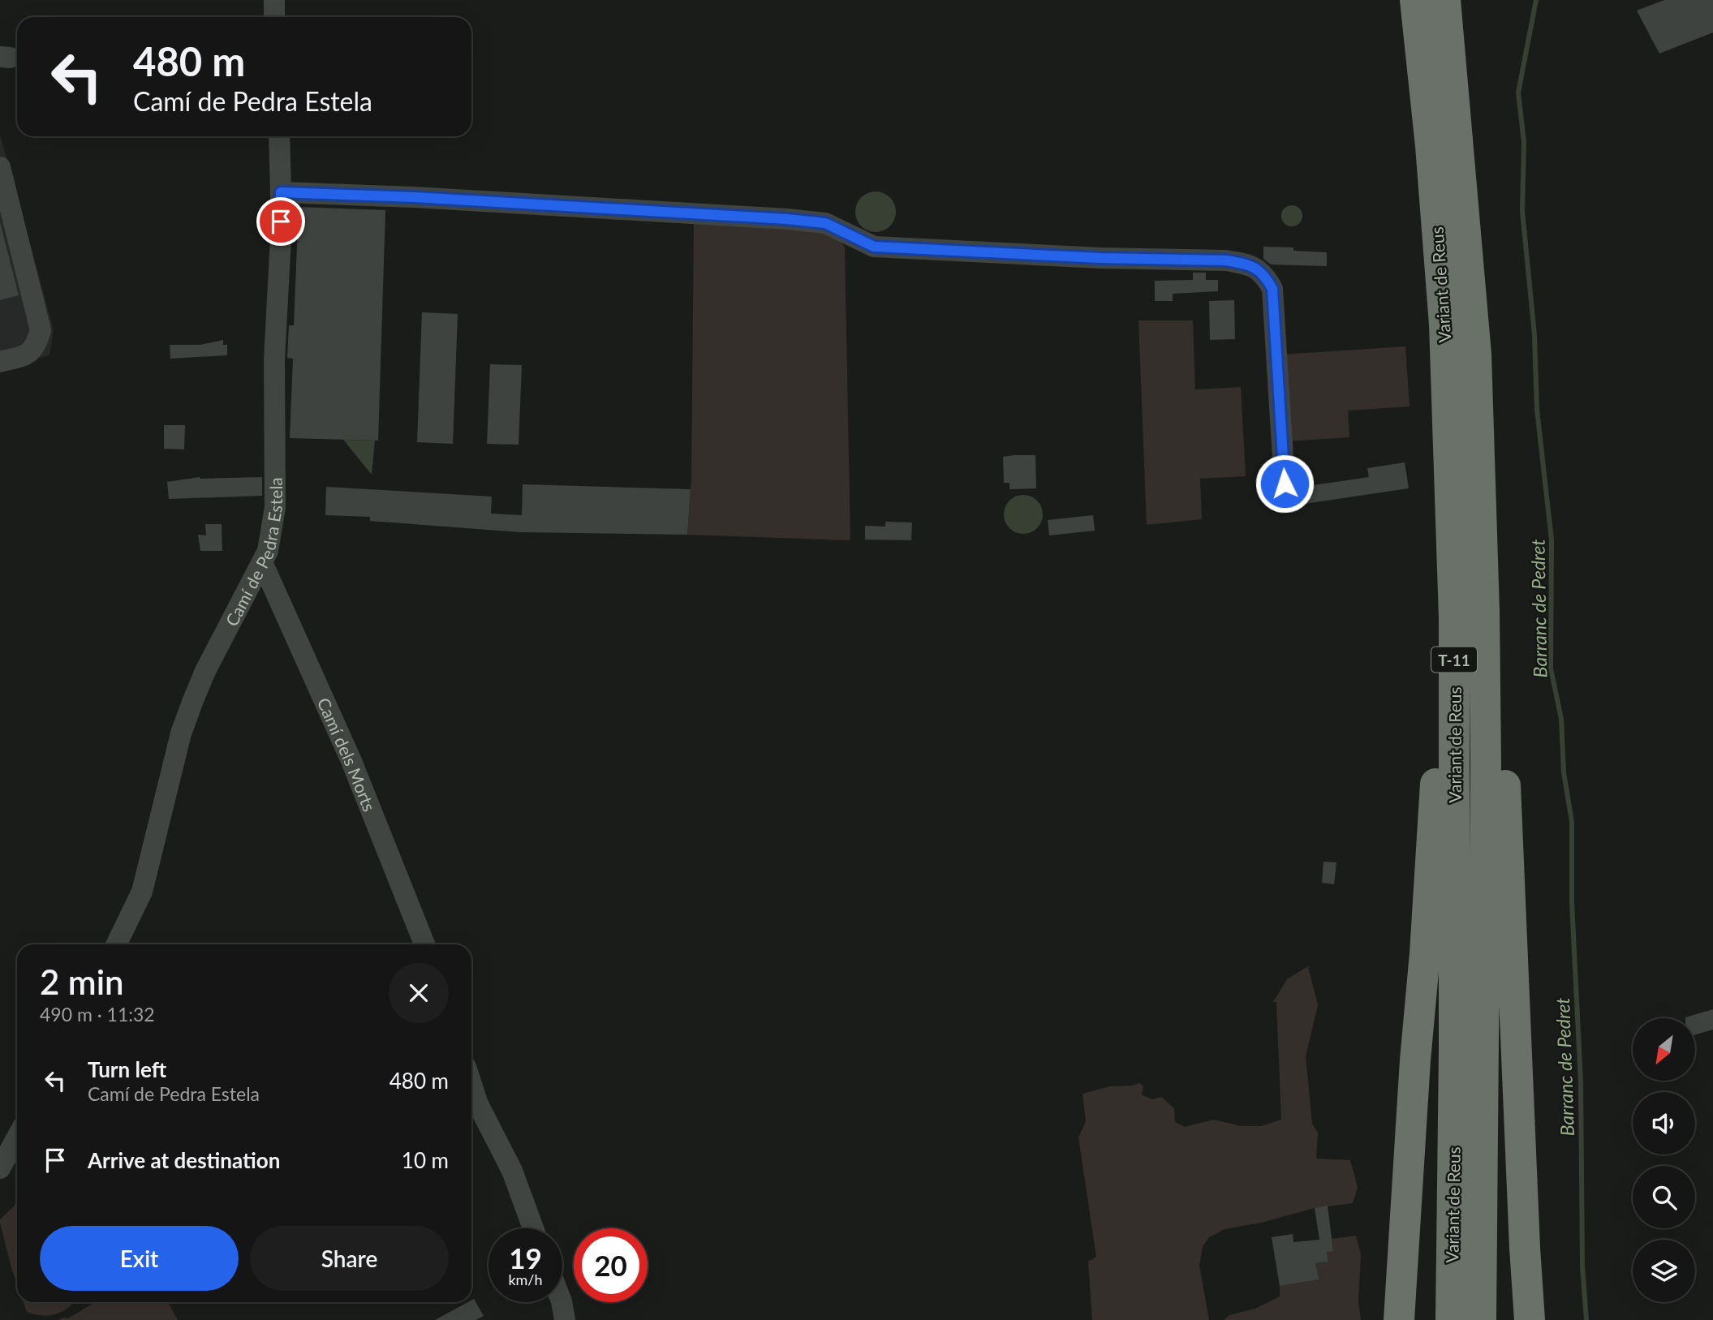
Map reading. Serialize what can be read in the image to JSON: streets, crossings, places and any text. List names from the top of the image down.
{
  "streets": {
    "highway": ["Variant de Reus", "T-11"],
    "lane": ["Camí de Pedra Estela", "Camí dels Morts"]
  },
  "crossings": [
    ["Camí de Pedra Estela", "Camí dels Morts"]
  ],
  "water": ["Barranc de Pedret"],
  "north": "bottom left",
  "page": {
    "turn": ["480 m", "Camí de Pedra Estela"],
    "heading": ["2 min", "490 m · 11:32"],
    "list": [
      {
        "name": "Turn left",
        "note": "Camí de Pedra Estela",
        "value": "480 m"
      },
      {
        "name": "Arrive at destination",
        "value": "10 m"
      }
    ],
    "buttons": ["Exit", "Share"],
    "speed": "19 km/h",
    "limit": "20"
  }
}
